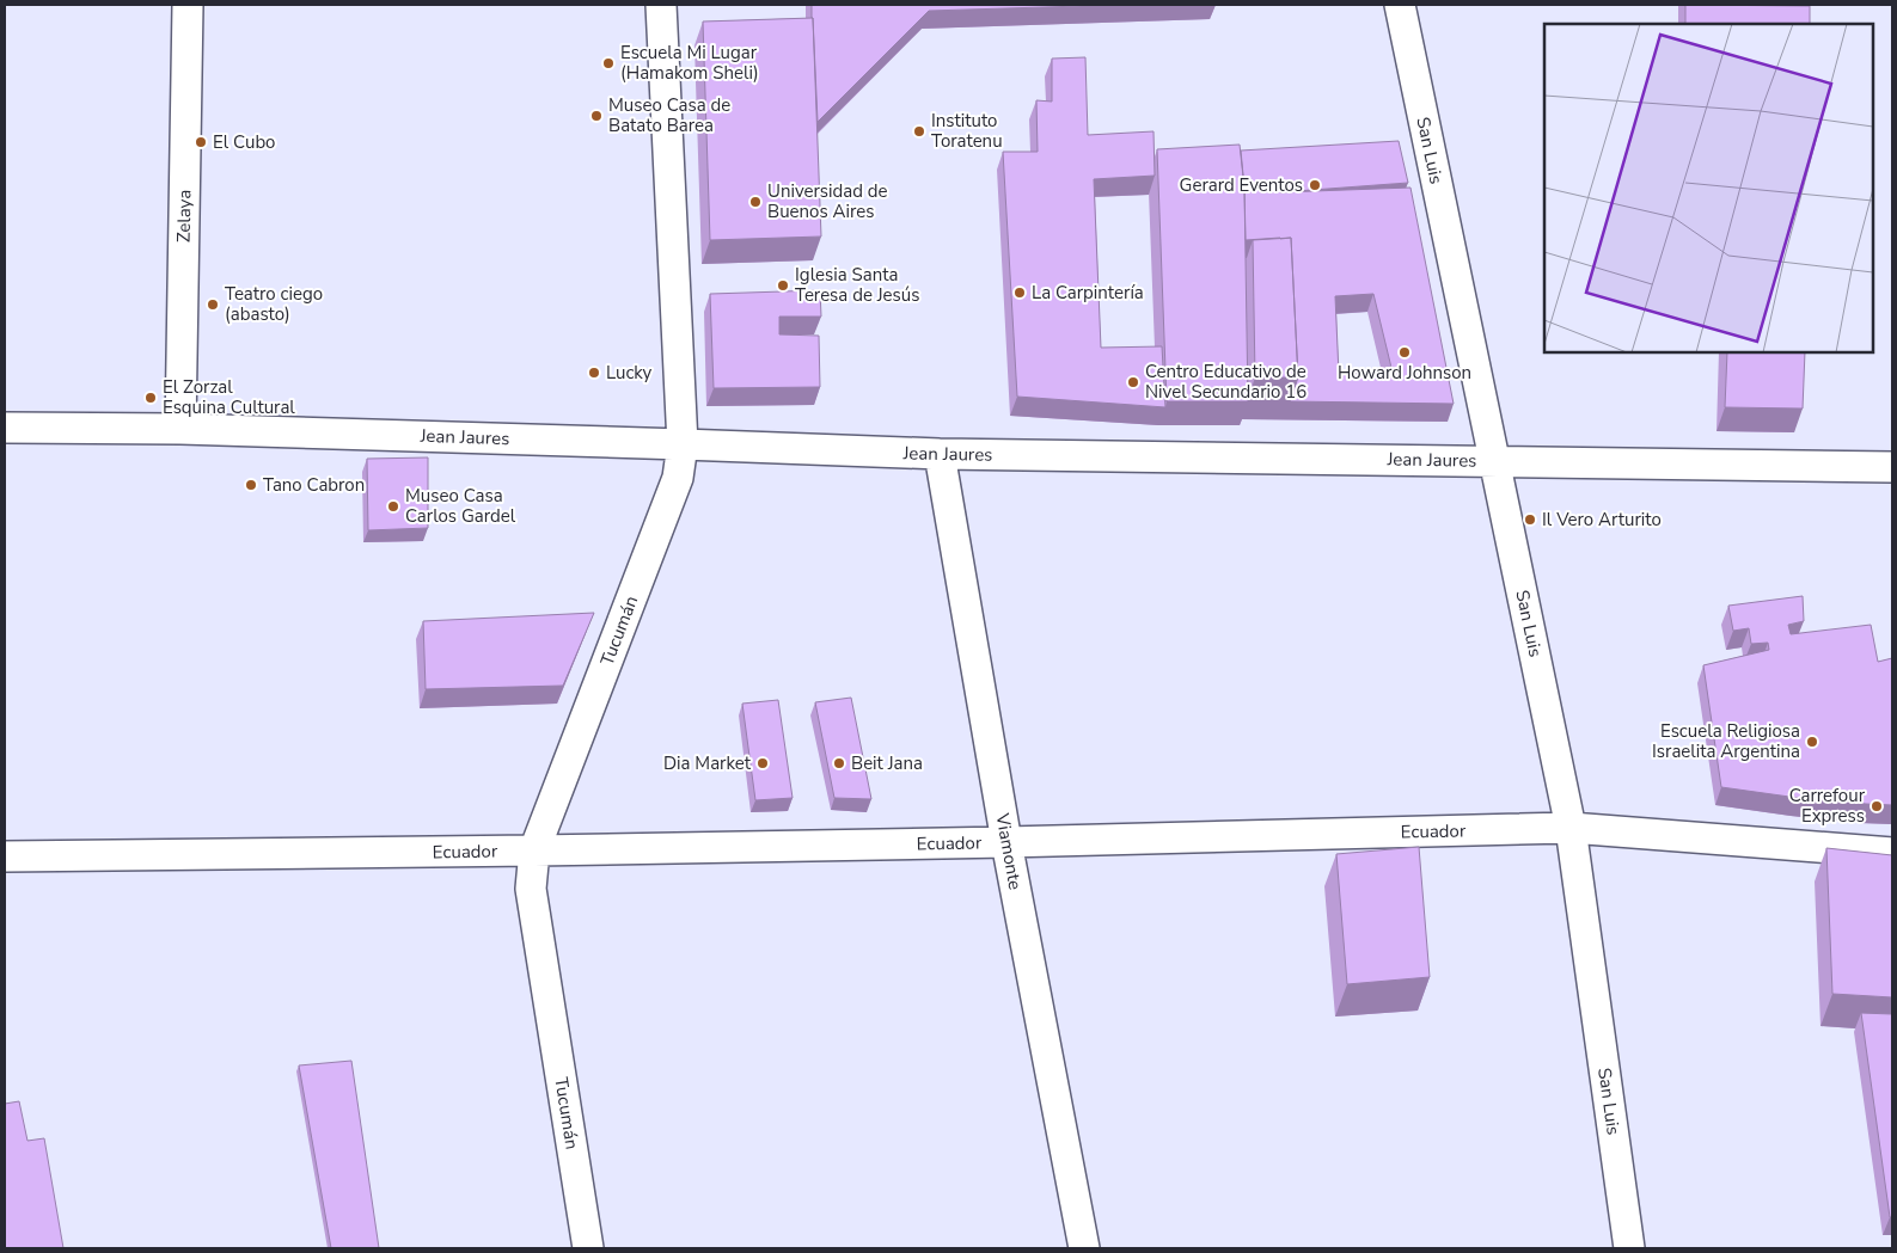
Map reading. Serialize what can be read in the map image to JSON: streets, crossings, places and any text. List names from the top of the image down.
{
  "streets": {
    "street": [
      "San Luis",
      "Zelaya",
      "Jean Jaures",
      "Tucumán",
      "Ecuador",
      "Viamonte"
    ]
  },
  "crossings": [
    ["San Luis", "Jean Jaures"],
    ["San Luis", "Ecuador"],
    ["Zelaya", "Jean Jaures"],
    ["Jean Jaures", "Tucumán"],
    ["Jean Jaures", "Viamonte"],
    ["Tucumán", "Ecuador"],
    ["Ecuador", "Viamonte"]
  ],
  "places": [
    "Escuela Mi Lugar (Hamakom Sheli)",
    "Museo Casa de Batato Barea",
    "Instituto Toratenu",
    "El Cubo",
    "Gerard Eventos",
    "Universidad de Buenos Aires",
    "Iglesia Santa Teresa de Jesús",
    "La Carpintería",
    "Teatro ciego (abasto)",
    "Howard Johnson",
    "Lucky",
    "Centro Educativo de Nivel Secundario 16",
    "El Zorzal Esquina Cultural",
    "Tano Cabron",
    "Museo Casa Carlos Gardel",
    "Il Vero Arturito",
    "Escuela Religiosa Israelita Argentina",
    "Dia Market",
    "Beit Jana",
    "Carrefour Express"
  ]
}
